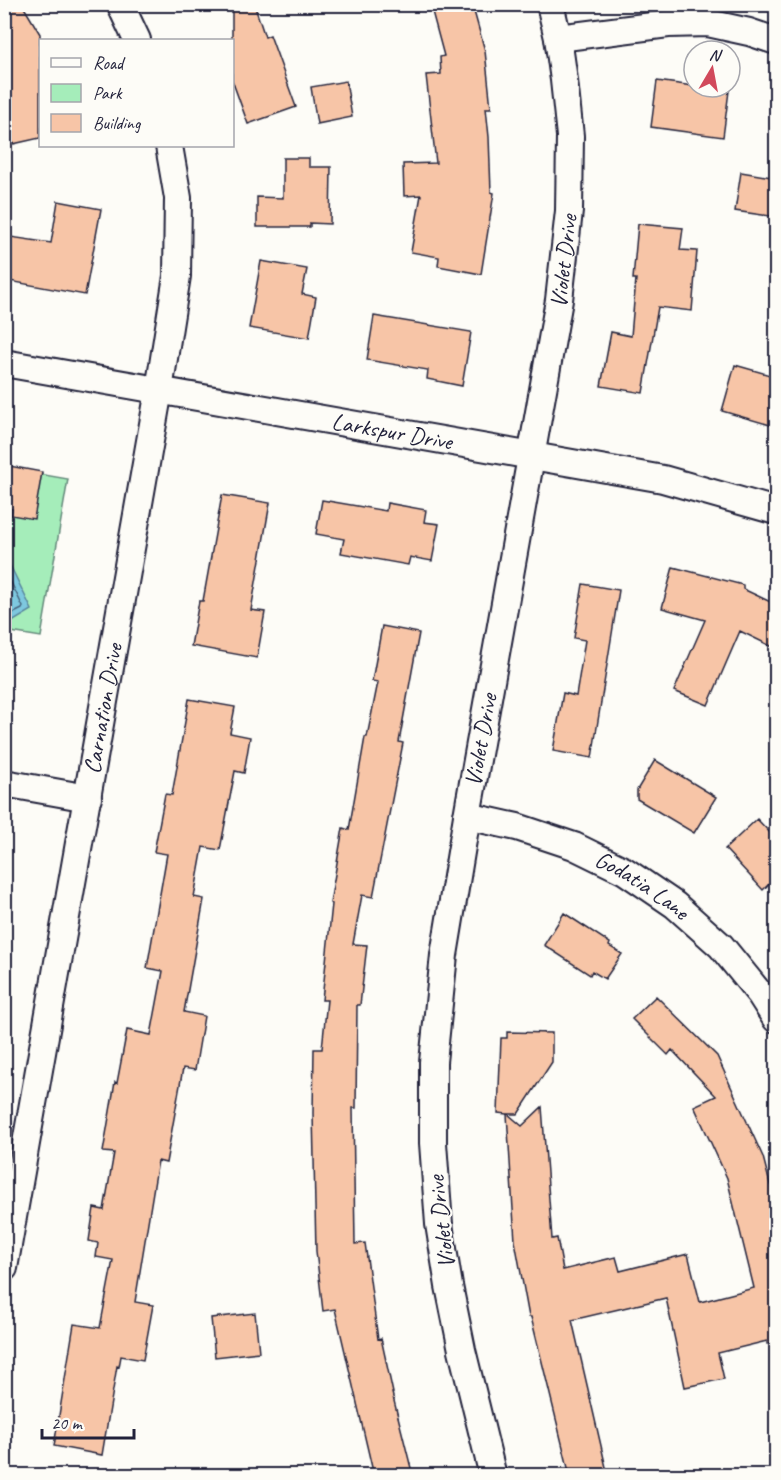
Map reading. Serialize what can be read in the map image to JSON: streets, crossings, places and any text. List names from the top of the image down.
{
  "streets": {
    "street": [
      "Violet Drive",
      "Larkspur Drive",
      "Carnation Drive",
      "Godatia Lane"
    ]
  },
  "crossings": [
    ["Violet Drive", "Larkspur Drive"],
    ["Violet Drive", "Godatia Lane"],
    ["Larkspur Drive", "Carnation Drive"]
  ],
  "legend": ["Road", "Park", "Building"],
  "scale_bar": "20 m",
  "north": "top"
}
